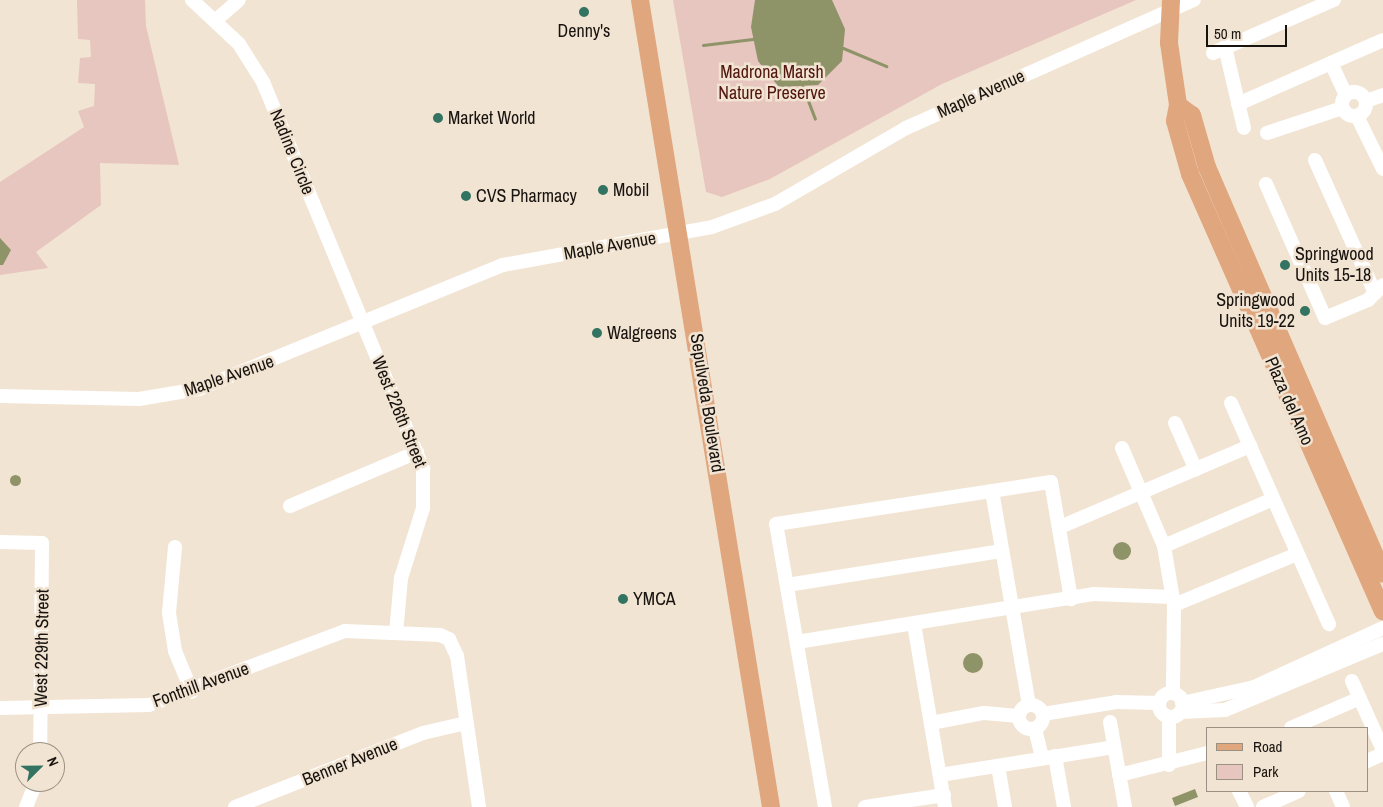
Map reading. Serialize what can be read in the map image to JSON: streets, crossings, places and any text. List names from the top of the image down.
{
  "streets": {
    "main road": ["Plaza del Amo", "Sepulveda Boulevard"],
    "street": [
      "Maple Avenue",
      "Nadine Circle",
      "West 226th Street",
      "West 229th Street",
      "Fonthill Avenue",
      "Benner Avenue"
    ]
  },
  "crossings": [
    ["Maple Avenue", "Nadine Circle"],
    ["Maple Avenue", "Plaza del Amo"],
    ["Maple Avenue", "Sepulveda Boulevard"],
    ["Maple Avenue", "West 226th Street"],
    ["Nadine Circle", "West 226th Street"],
    ["West 226th Street", "Fonthill Avenue"],
    ["West 229th Street", "Fonthill Avenue"]
  ],
  "parks": ["Madrona Marsh Nature Preserve"],
  "places": [
    "Denny's",
    "Market World",
    "Mobil",
    "CVS Pharmacy",
    "Springwood Units 15-18",
    "Springwood Units 19-22",
    "Walgreens",
    "YMCA"
  ],
  "legend": ["Road", "Park"],
  "scale_bar": "50 m",
  "north": "top right"
}
